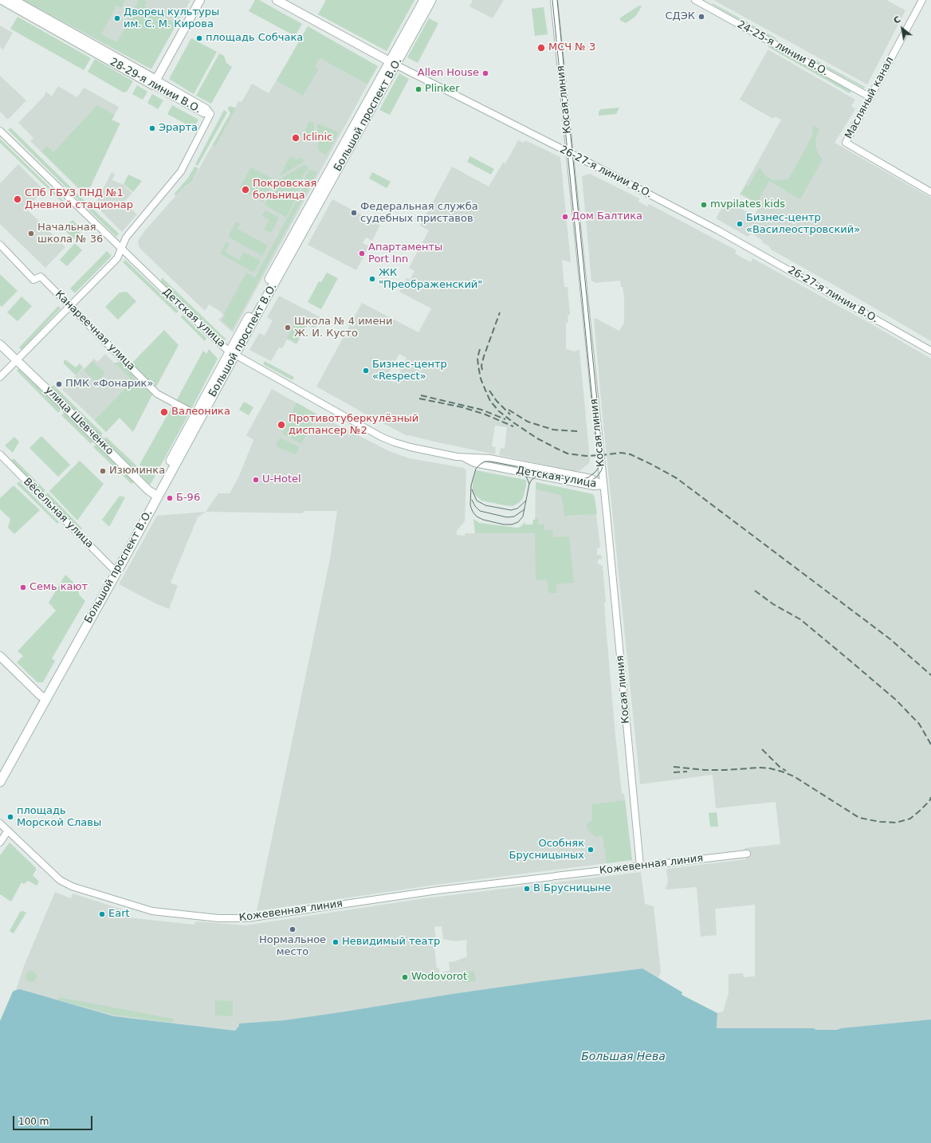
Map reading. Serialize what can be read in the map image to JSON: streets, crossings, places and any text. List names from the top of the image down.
{
  "streets": {
    "main road": ["Большой проспект В.О."],
    "street": [
      "24-25-я линии В.О.",
      "28-29-я линии В.О.",
      "Масляный канал",
      "Косая линия",
      "26-27-я линии В.О.",
      "Детская улица",
      "Канареечная улица",
      "улица Шевченко",
      "Вёсельная улица",
      "Кожевенная линия"
    ]
  },
  "crossings": [
    ["24-25-я линии В.О.", "Масляный канал"],
    ["28-29-я линии В.О.", "Детская улица"],
    ["Косая линия", "26-27-я линии В.О."],
    ["Косая линия", "Детская улица"],
    ["Косая линия", "Кожевенная линия"],
    ["Большой проспект В.О.", "26-27-я линии В.О."],
    ["Большой проспект В.О.", "Детская улица"],
    ["Большой проспект В.О.", "Канареечная улица"],
    ["Большой проспект В.О.", "улица Шевченко"],
    ["Большой проспект В.О.", "Вёсельная улица"]
  ],
  "water": ["Большая Нева"],
  "places": [
    "СДЭК",
    "Дворец культуры им. С. М. Кирова",
    "площадь Собчака",
    "МСЧ № 3",
    "Allen House",
    "Plinker",
    "Эрарта",
    "Iclinic",
    "Покровская больница",
    "СПб ГБУЗ ПНД №1 Дневной стационар",
    "mvpilates kids",
    "Федеральная служба судебных приставов",
    "Дом Балтика",
    "Бизнес-центр «Василеостровский»",
    "Начальная школа № 36",
    "Апартаменты Port Inn",
    "ЖК \"Преображенский\"",
    "Школа № 4 имени Ж. И. Кусто",
    "Бизнес-центр «Respect»",
    "ПМК «Фонарик»",
    "Валеоника",
    "Противотуберкулёзный диспансер №2",
    "Изюминка",
    "U-Hotel",
    "Б-96",
    "Семь кают",
    "площадь Морской Славы",
    "Особняк Брусницыных",
    "В Брусницыне",
    "Eart",
    "Нормальное место",
    "Невидимый театр",
    "Wodovorot"
  ],
  "scale_bar": "100 m",
  "north": "top left"
}
